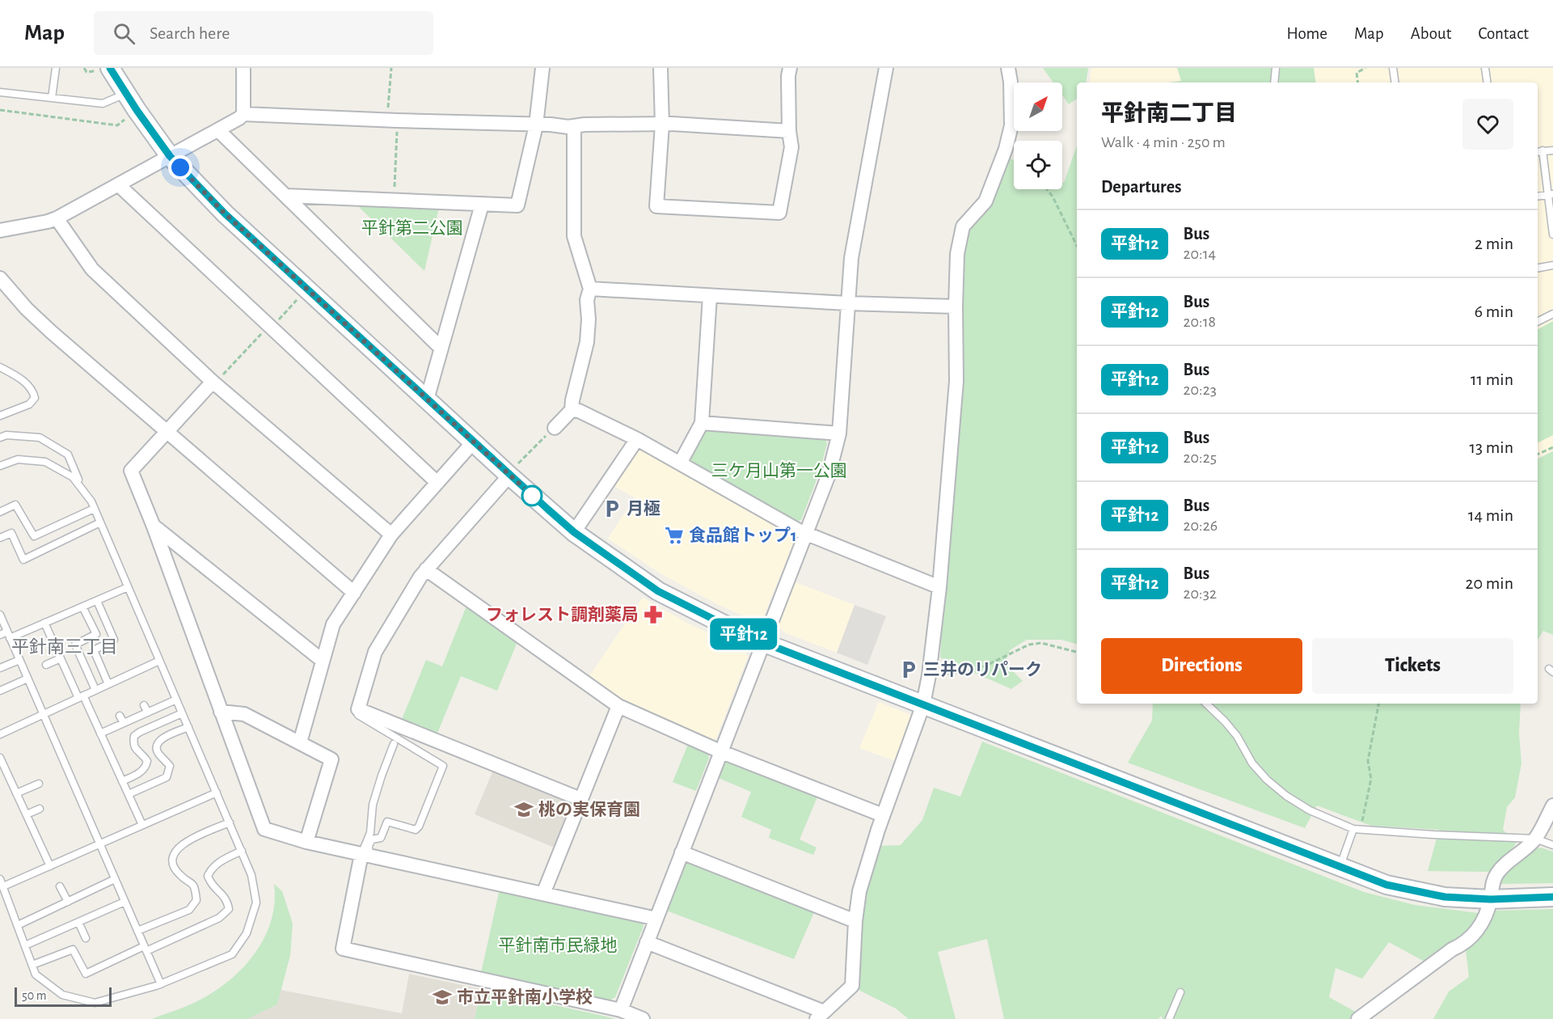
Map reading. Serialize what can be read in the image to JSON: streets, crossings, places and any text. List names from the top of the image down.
{
  "districts": ["平針南三丁目"],
  "parks": ["平針第二公園", "三ケ月山第一公園", "平針南市民緑地"],
  "places": {
    "parking": ["月極", "三井のリパーク"],
    "supermarket": ["食品館トップ1"],
    "pharmacy": ["フォレスト調剤薬局"],
    "school or university": ["桃の実保育園", "市立平針南小学校"]
  },
  "lines": ["bus line 平針12"],
  "scale_bar": "50 m",
  "north": "top right",
  "page": {
    "header": "Map",
    "search": "Search here",
    "nav": [
      "Home",
      "Map",
      "About",
      "Contact"
    ],
    "on_map": "平針12",
    "heading": [
      ["平針南二丁目", "Walk · 4 min · 250 m"],
      "Departures"
    ],
    "list": [
      {
        "mark": "平針12",
        "name": "Bus",
        "note": "20:14",
        "value": "2 min"
      },
      {
        "mark": "平針12",
        "name": "Bus",
        "note": "20:18",
        "value": "6 min"
      },
      {
        "mark": "平針12",
        "name": "Bus",
        "note": "20:23",
        "value": "11 min"
      },
      {
        "mark": "平針12",
        "name": "Bus",
        "note": "20:25",
        "value": "13 min"
      },
      {
        "mark": "平針12",
        "name": "Bus",
        "note": "20:26",
        "value": "14 min"
      },
      {
        "mark": "平針12",
        "name": "Bus",
        "note": "20:32",
        "value": "20 min"
      }
    ],
    "buttons": ["Directions", "Tickets"],
    "scale": "50 m"
  }
}
